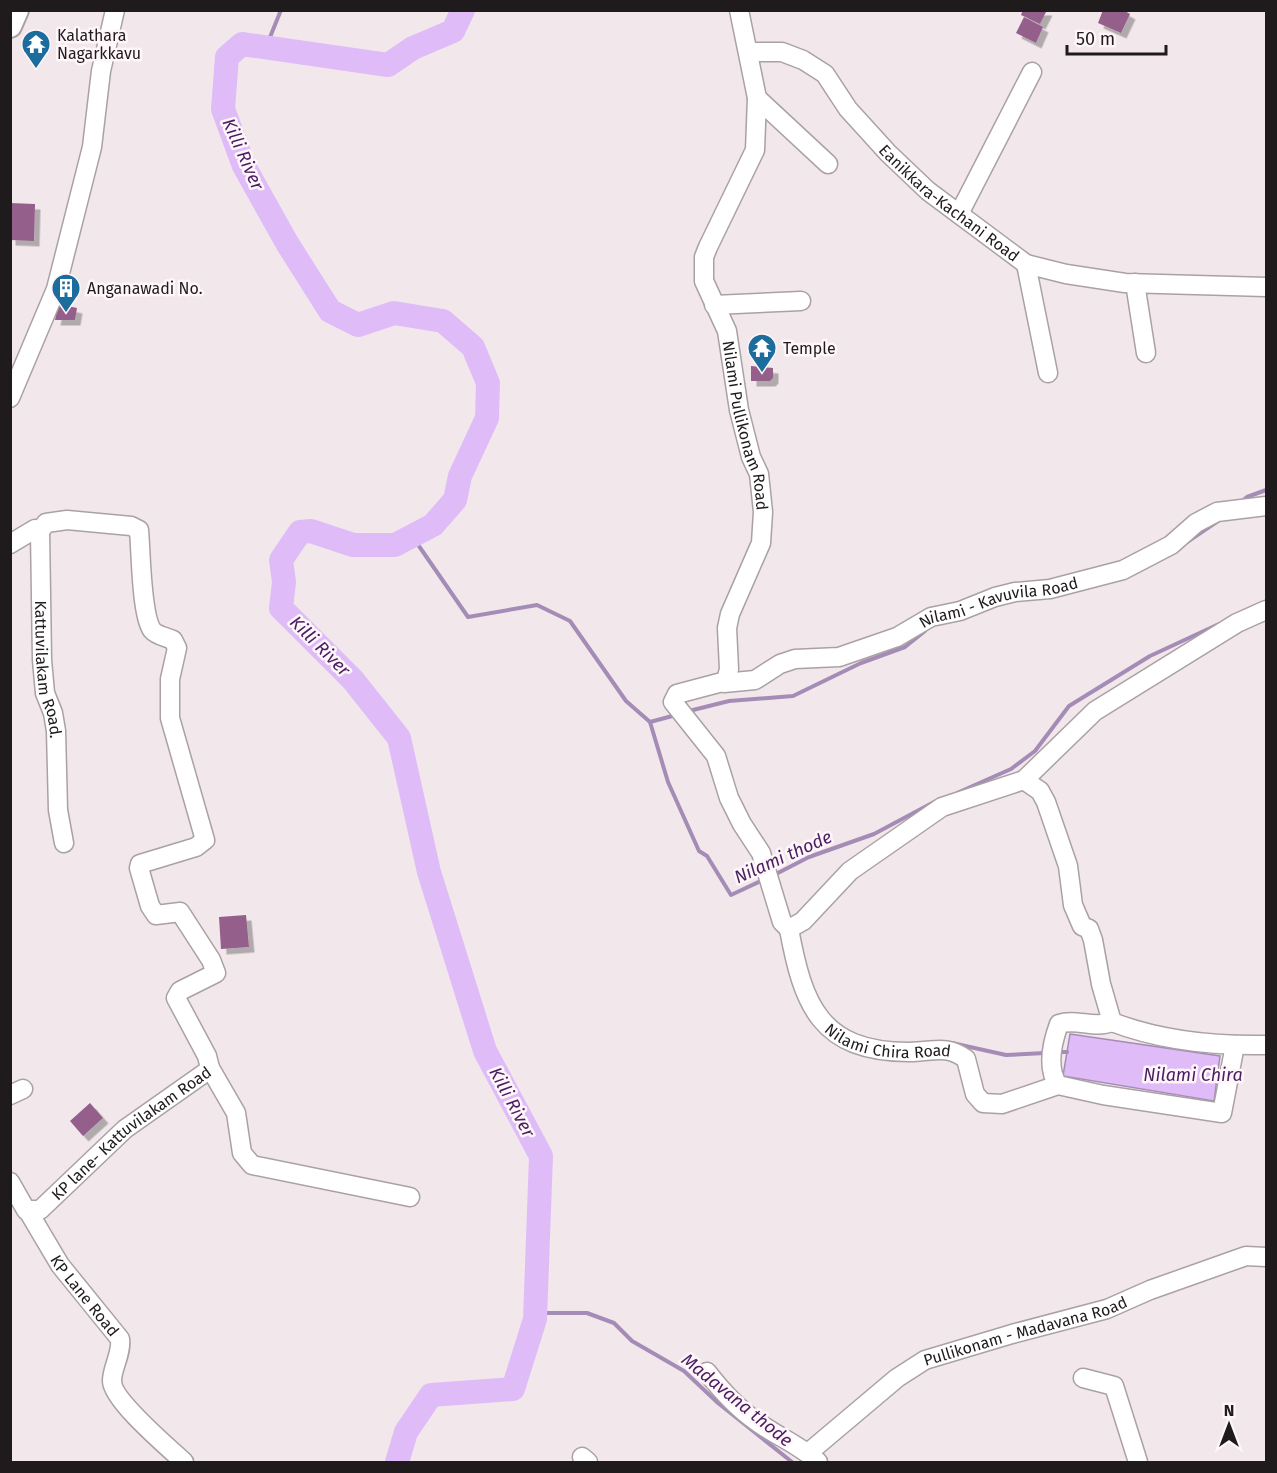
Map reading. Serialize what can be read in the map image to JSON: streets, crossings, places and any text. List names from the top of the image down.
{
  "streets": {
    "street": [
      "Eanikkara-Kachani Road",
      "Nilami Pullikonam Road",
      "Nilami - Kavuvila Road",
      "Kattuvilakam Road.",
      "Nilami Chira Road",
      "KP lane- Kattuvilakam Road",
      "KP Lane Road",
      "Pullikonam - Madavana Road"
    ]
  },
  "crossings": [
    ["Eanikkara-Kachani Road", "Nilami Pullikonam Road"],
    ["Nilami Pullikonam Road", "Nilami - Kavuvila Road"],
    ["Kattuvilakam Road.", "KP lane- Kattuvilakam Road"],
    ["KP lane- Kattuvilakam Road", "KP Lane Road"]
  ],
  "water": [
    "Killi River",
    "Nilami thode",
    "Nilami Chira",
    "Madavana thode"
  ],
  "places": {
    "temple": ["Kalathara Nagarkkavu", "Temple"],
    "building": ["Anganawadi No."]
  },
  "scale_bar": "50 m",
  "north": "top"
}
